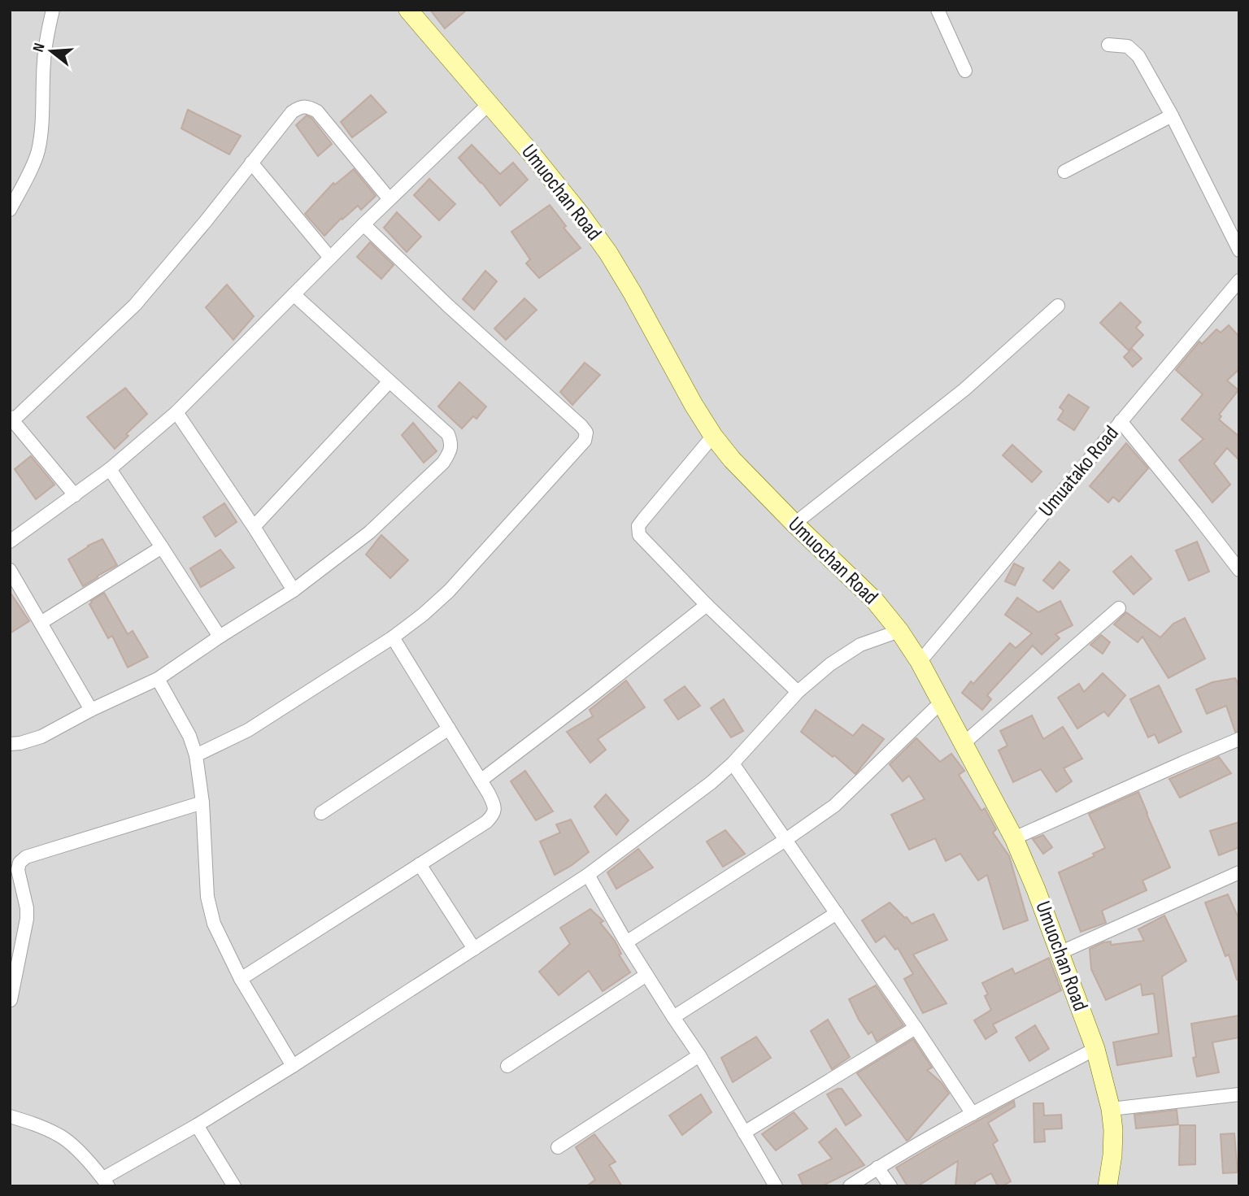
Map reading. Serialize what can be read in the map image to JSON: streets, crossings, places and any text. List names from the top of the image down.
{
  "streets": {
    "street": ["Umuochan Road", "Umuatako Road"]
  },
  "crossings": [
    ["Umuochan Road", "Umuatako Road"]
  ],
  "north": "left"
}
